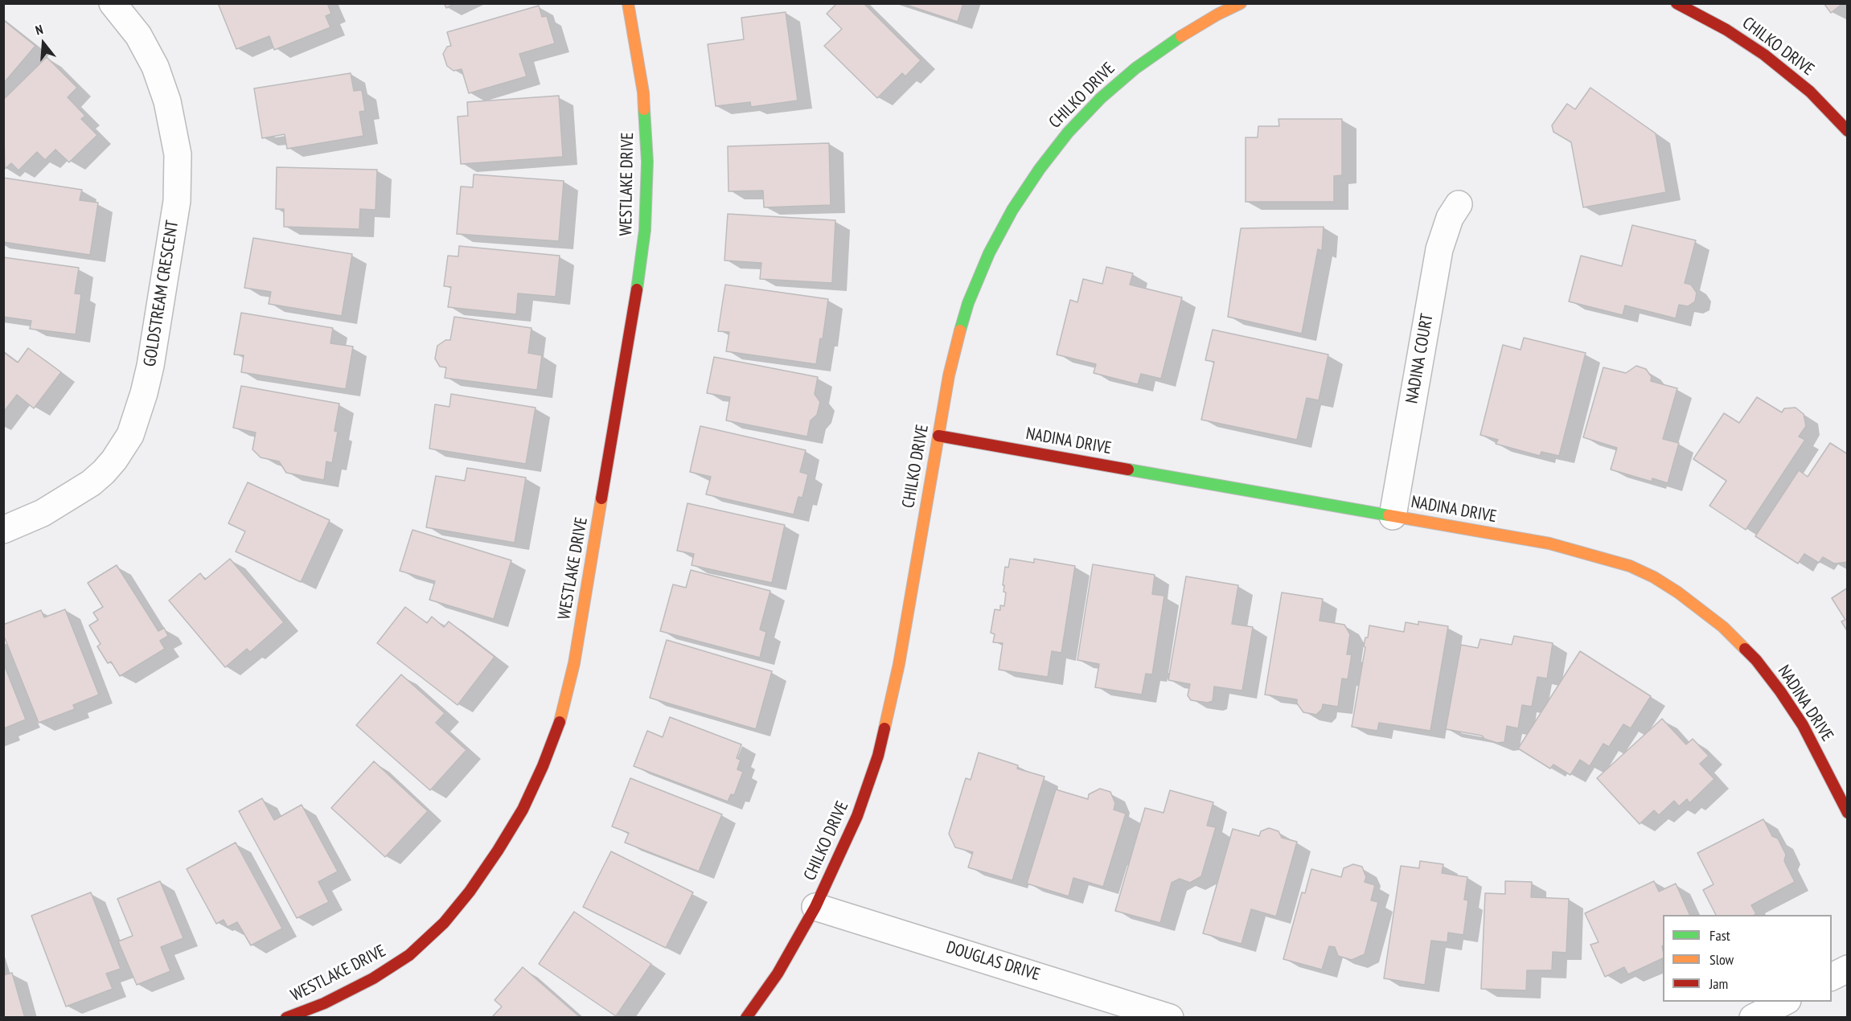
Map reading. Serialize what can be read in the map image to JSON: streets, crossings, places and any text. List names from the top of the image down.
{
  "streets": {
    "street": [
      "CHILKO DRIVE",
      "WESTLAKE DRIVE",
      "GOLDSTREAM CRESCENT",
      "NADINA COURT",
      "NADINA DRIVE",
      "DOUGLAS DRIVE"
    ]
  },
  "crossings": [
    ["CHILKO DRIVE", "NADINA DRIVE"],
    ["CHILKO DRIVE", "DOUGLAS DRIVE"],
    ["NADINA COURT", "NADINA DRIVE"]
  ],
  "legend": ["Fast", "Slow", "Jam"],
  "north": "top"
}
